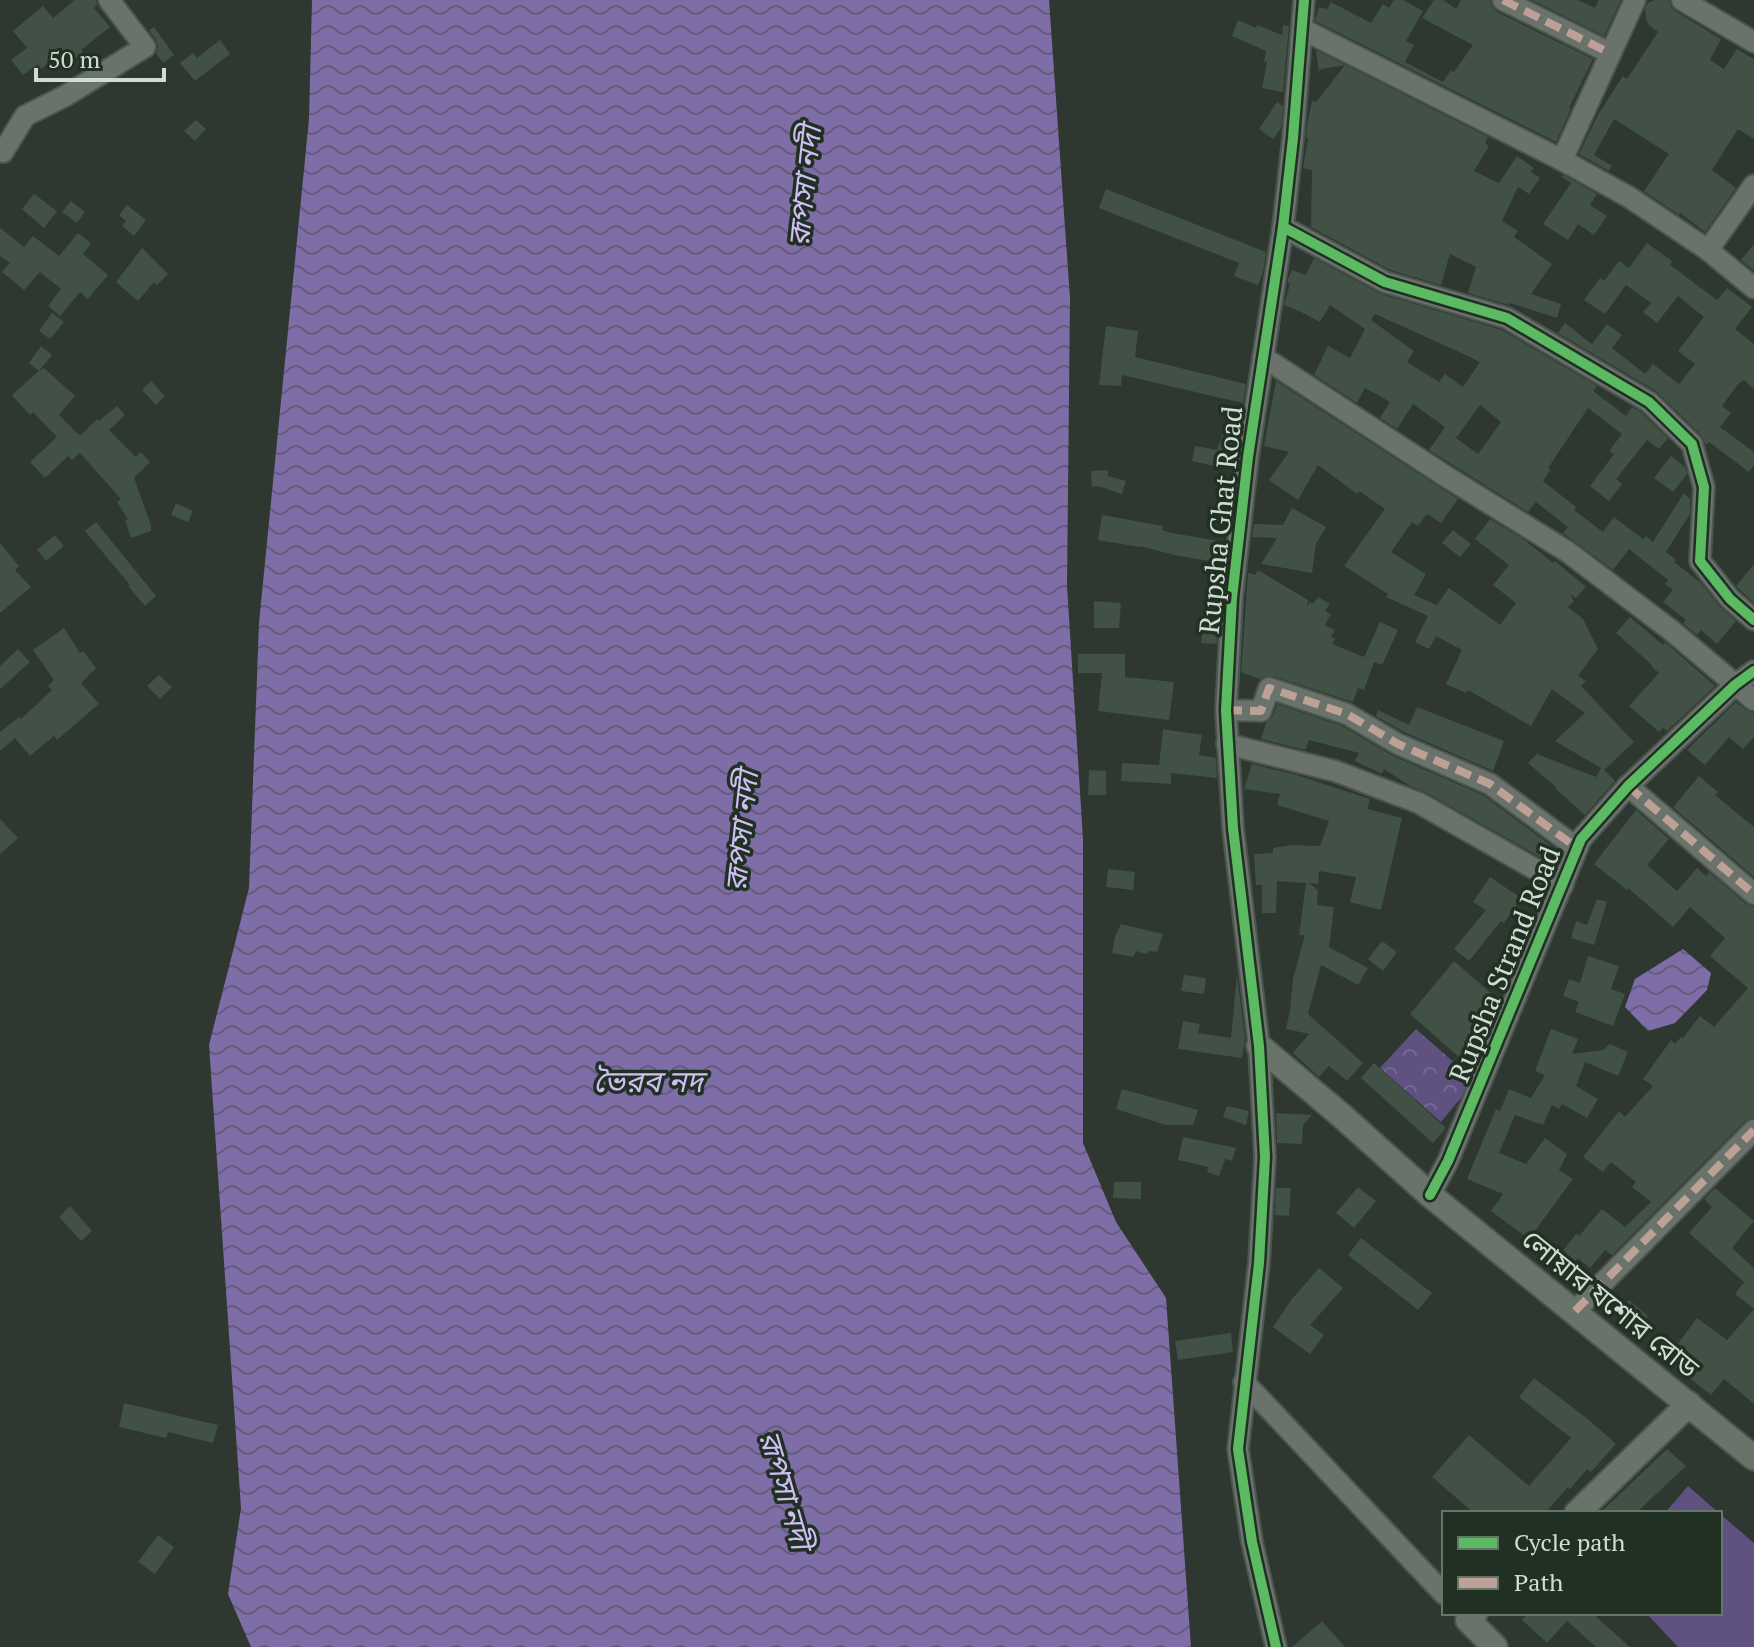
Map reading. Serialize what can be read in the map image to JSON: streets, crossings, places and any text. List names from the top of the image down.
{
  "streets": {
    "main road": ["লোয়ার যশোর রোড"],
    "street": ["Rupsha Ghat Road", "Rupsha Strand Road"]
  },
  "crossings": [
    ["Rupsha Ghat Road", "লোয়ার যশোর রোড"],
    ["Rupsha Strand Road", "লোয়ার যশোর রোড"]
  ],
  "water": ["রূপসা নদী", "ভৈরব নদ"],
  "legend": ["Cycle path", "Path"],
  "scale_bar": "50 m"
}
